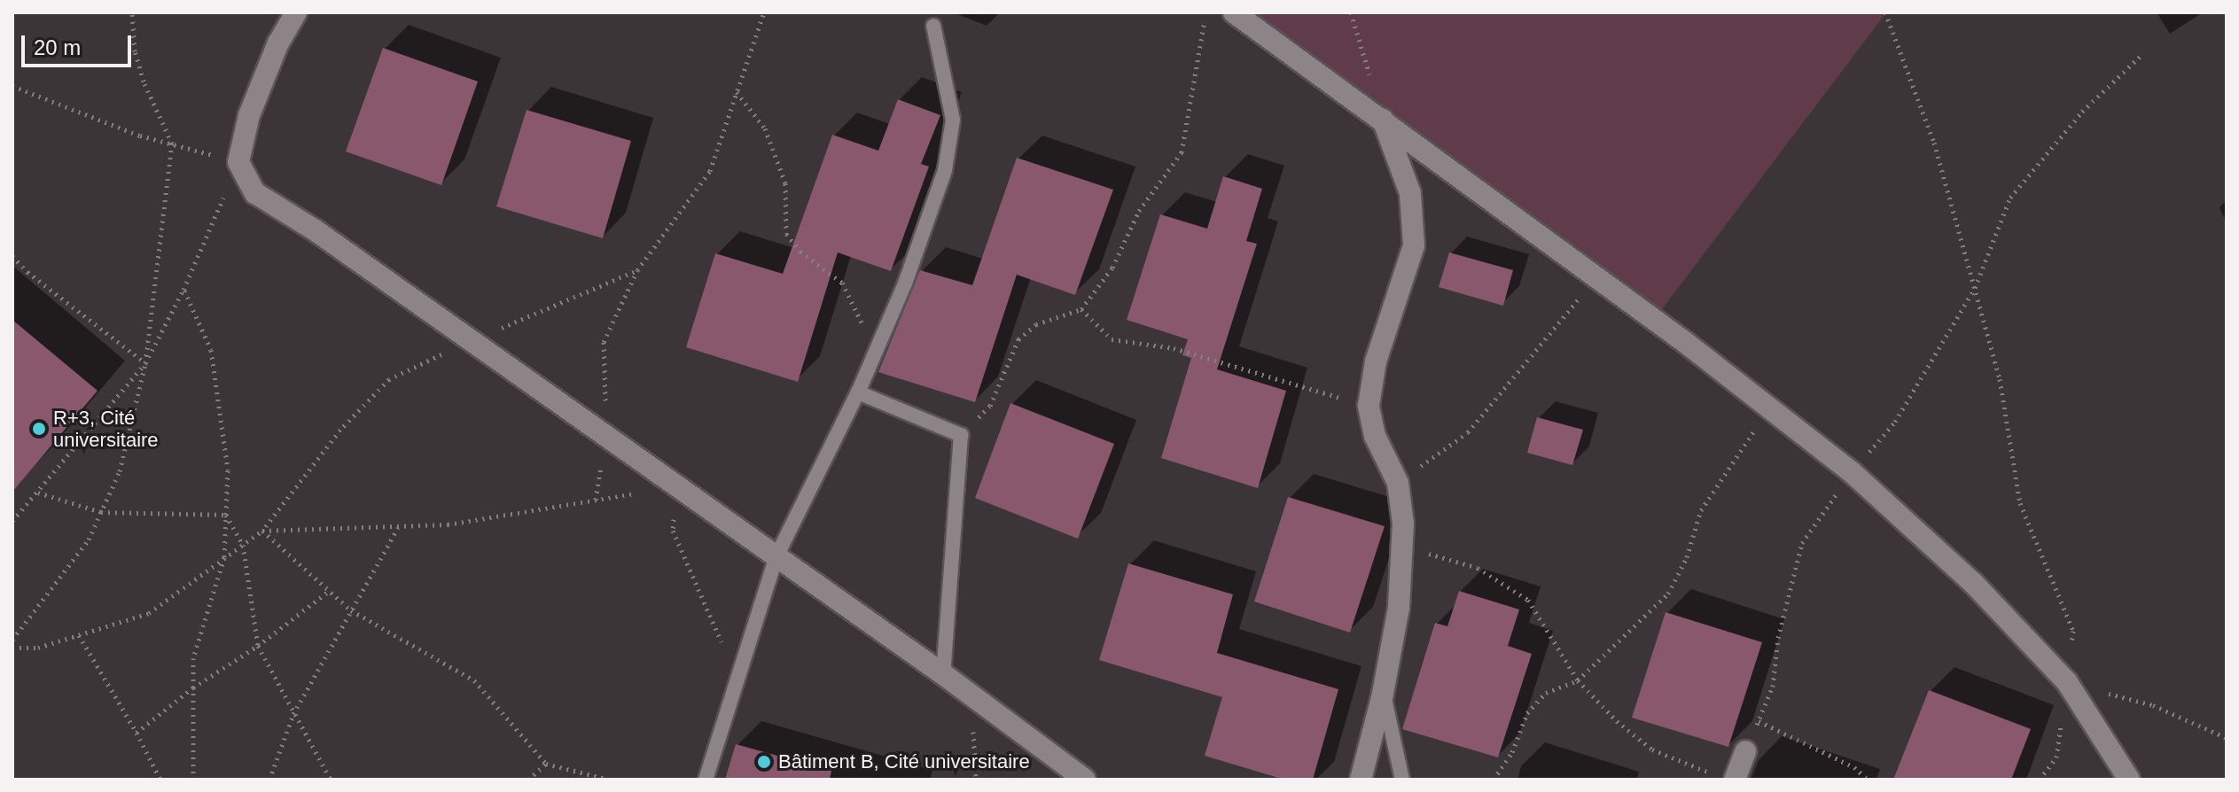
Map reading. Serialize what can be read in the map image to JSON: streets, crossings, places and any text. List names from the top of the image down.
{
  "places": ["R+3, Cité universitaire", "Bâtiment B, Cité universitaire"],
  "scale_bar": "20 m"
}
